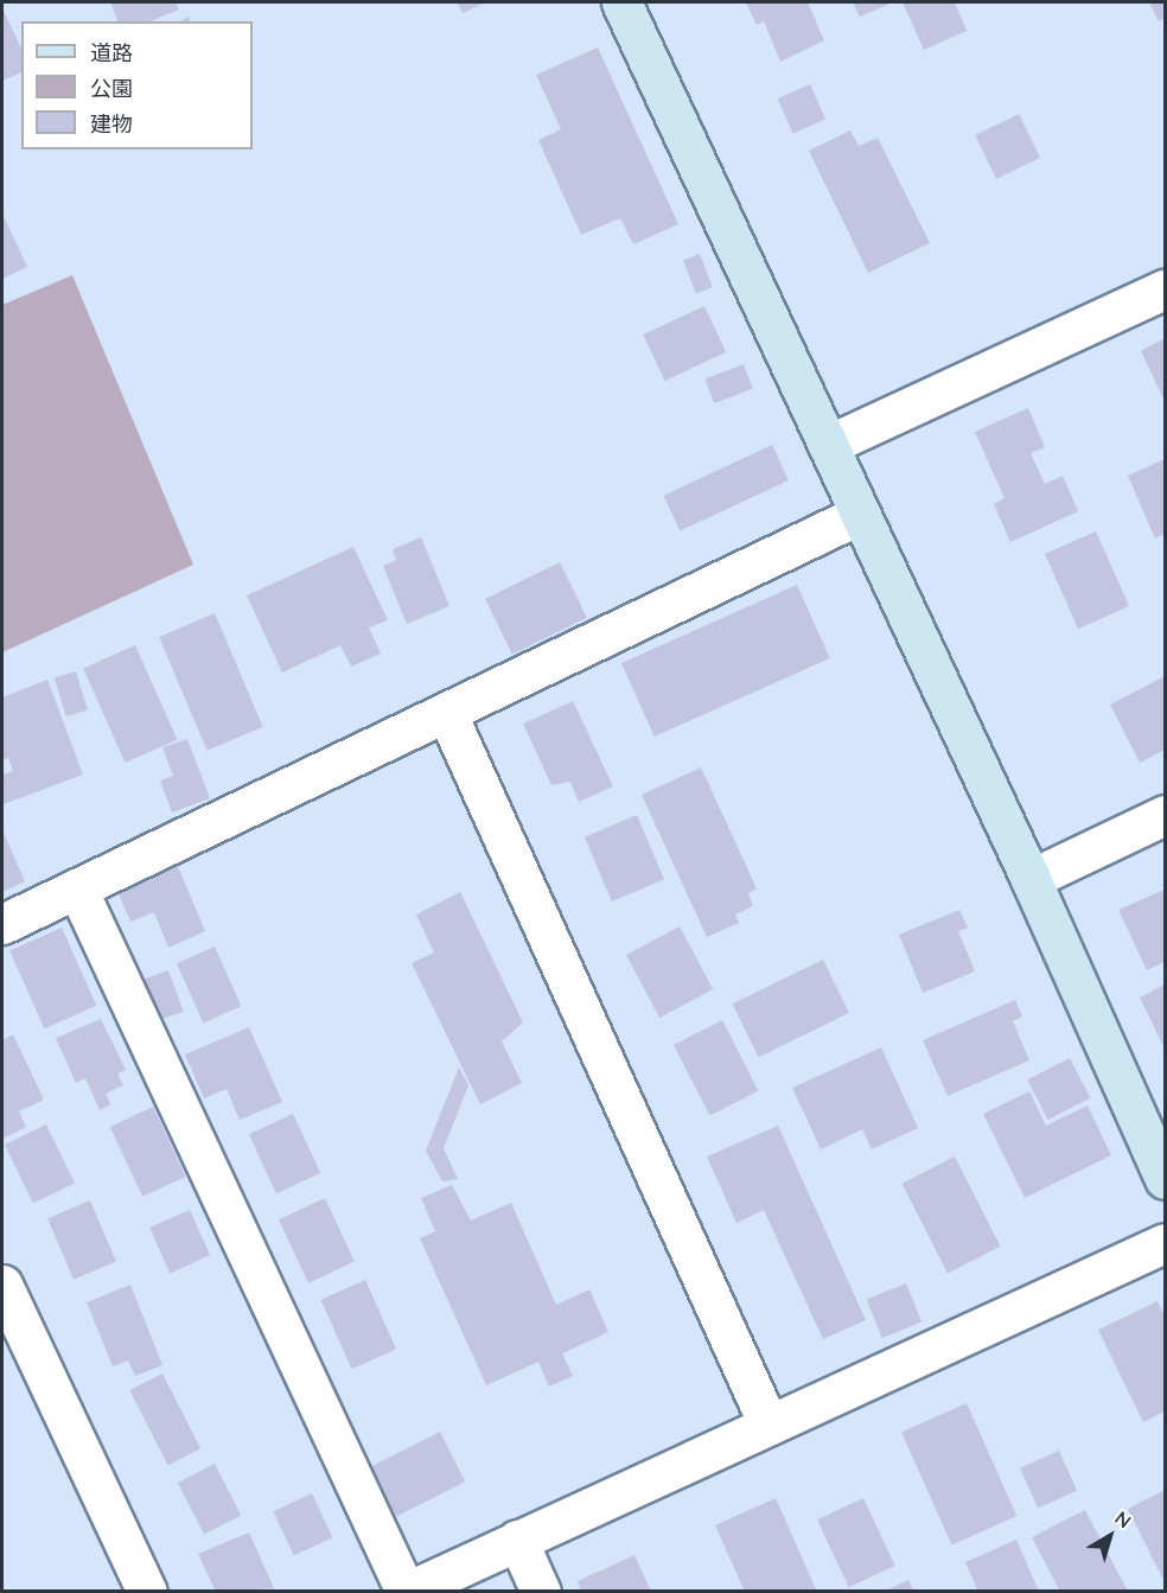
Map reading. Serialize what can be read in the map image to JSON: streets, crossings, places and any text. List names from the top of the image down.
{
  "legend": ["道路", "公園", "建物"],
  "north": "top right"
}
